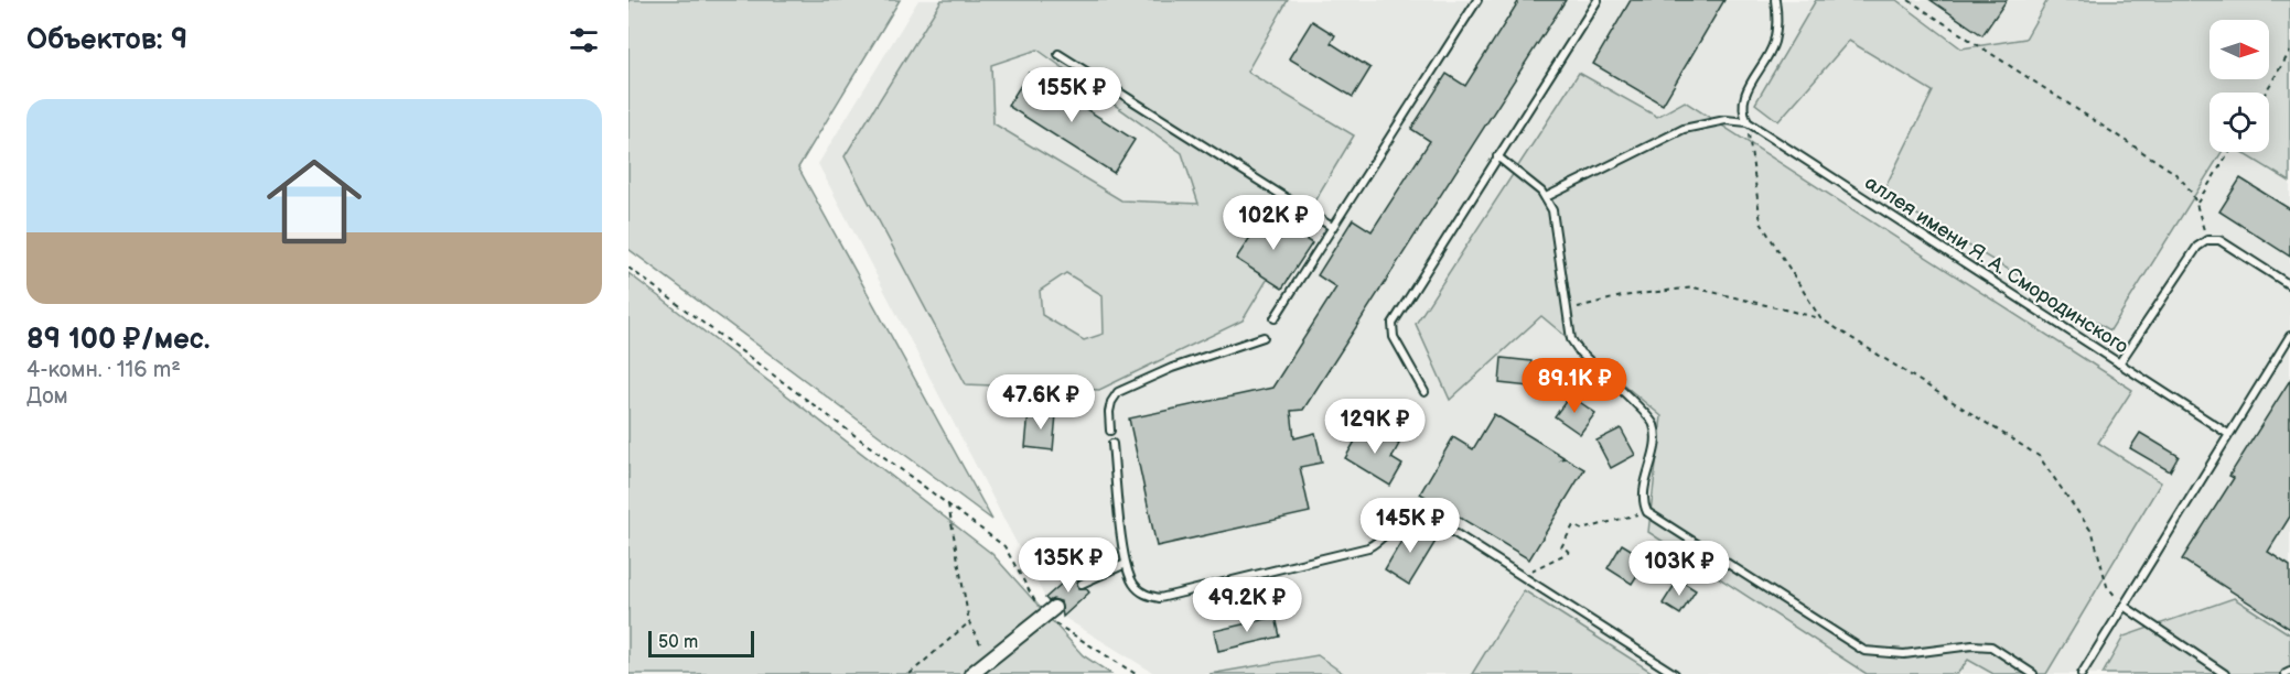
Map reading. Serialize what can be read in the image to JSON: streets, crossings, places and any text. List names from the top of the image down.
{
  "streets": {
    "lane": ["аллея имени Я. А. Смородинского"]
  },
  "scale_bar": "50 m",
  "north": "right",
  "page": {
    "heading": "Объектов: 9",
    "price": [
      "155K ₽",
      "102K ₽",
      "89.1K ₽",
      "47.6K ₽",
      "129K ₽",
      "145K ₽",
      "135K ₽",
      "103K ₽",
      "49.2K ₽"
    ],
    "list": [
      {
        "name": "89 100 ₽/мес.",
        "note": "4-комн. · 116 m² · Дом"
      }
    ],
    "scale": "50 m"
  }
}
